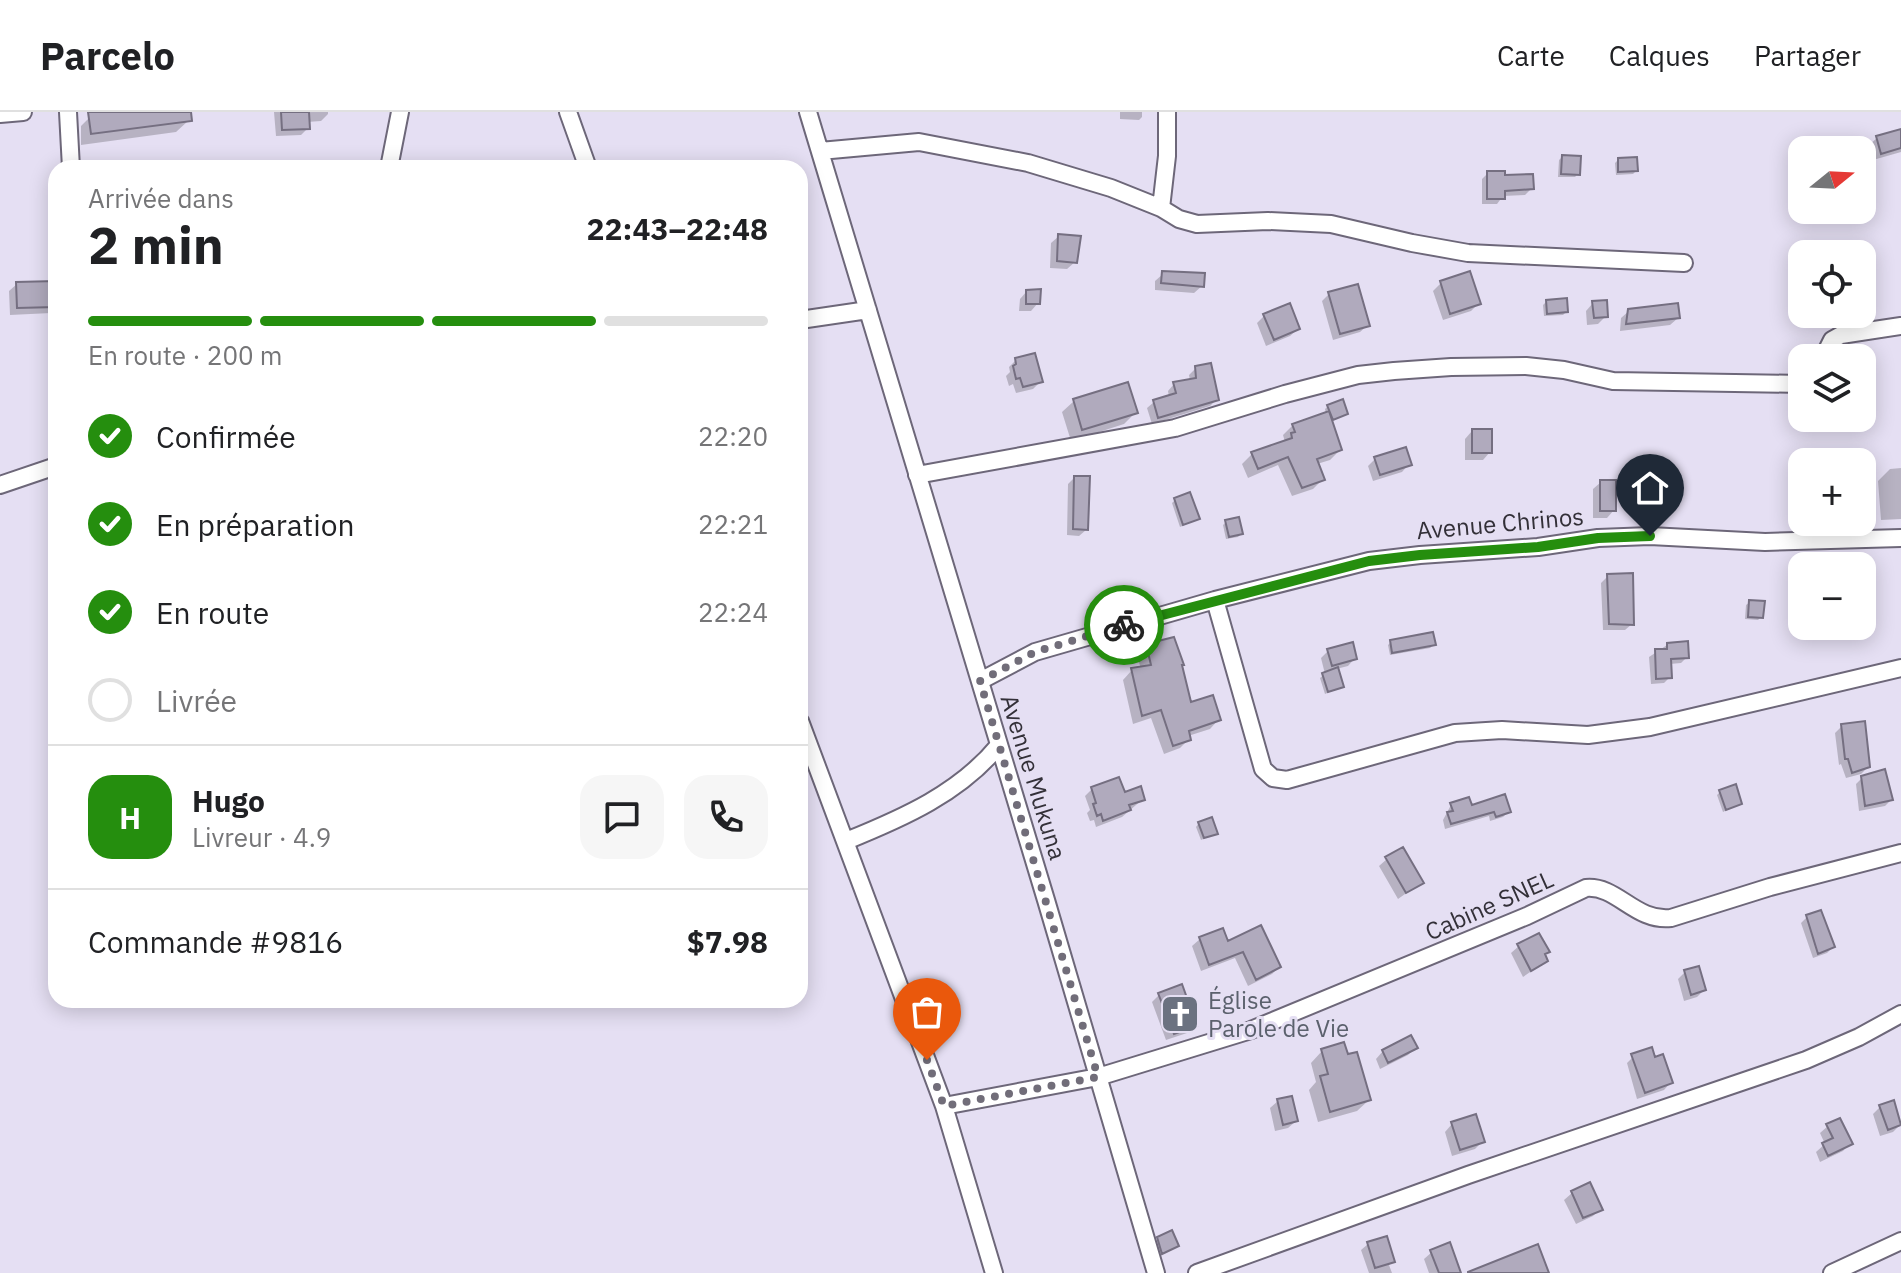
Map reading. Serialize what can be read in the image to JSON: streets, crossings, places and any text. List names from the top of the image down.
{
  "streets": {
    "street": ["Avenue Chrinos", "Avenue Mukuna", "Cabine SNEL"]
  },
  "crossings": [
    ["Avenue Chrinos", "Avenue Mukuna"],
    ["Avenue Mukuna", "Cabine SNEL"]
  ],
  "places": {
    "church": ["Église Parole de Vie"]
  },
  "north": "right",
  "page": {
    "header": "Parcelo",
    "nav": ["Carte", "Calques", "Partager"],
    "map_buttons": ["+", "−"],
    "heading": ["2 min", "Arrivée dans", "22:43–22:48"],
    "panel": [
      "Hugo",
      "Livreur · 4.9",
      "Commande #9816",
      "$7.98"
    ],
    "bar": "En route · 200 m",
    "list": [
      ["Confirmée", "22:20"],
      ["En préparation", "22:21"],
      ["En route", "22:24"],
      "Livrée"
    ],
    "round": "H"
  }
}
